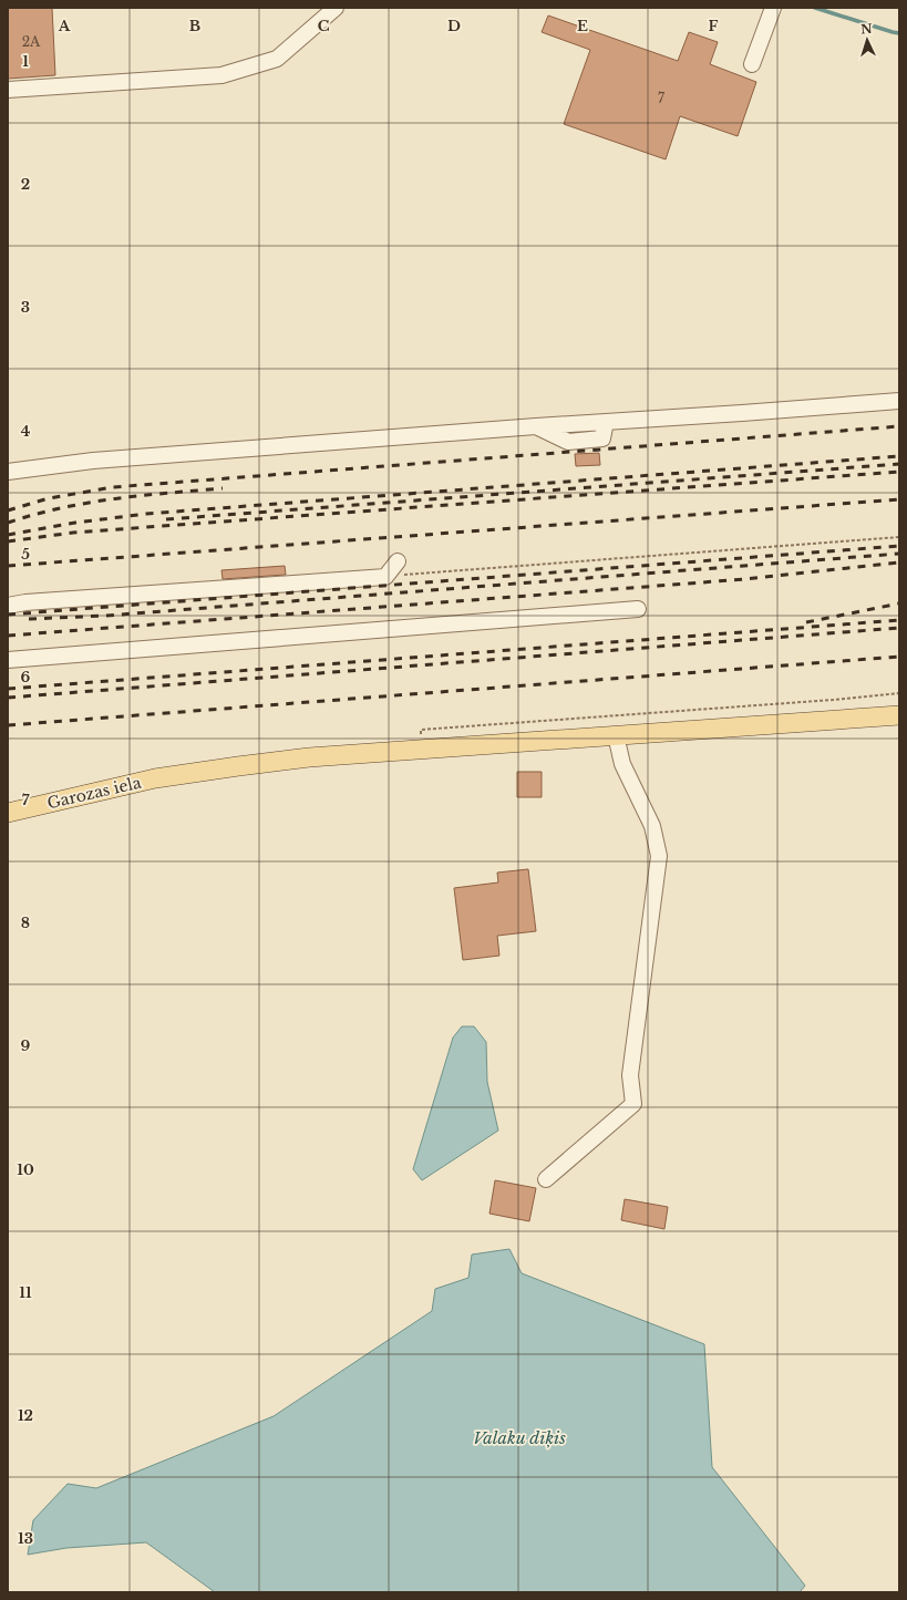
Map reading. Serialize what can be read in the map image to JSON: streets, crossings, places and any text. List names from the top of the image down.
{
  "streets": {
    "main road": ["Garozas iela"]
  },
  "water": ["Valaku dīķis"],
  "house_numbers": ["2A", "7"],
  "north": "top",
  "grid": {
    "columns": [
      "A",
      "B",
      "C",
      "D",
      "E",
      "F"
    ],
    "rows": [
      "1",
      "2",
      "3",
      "4",
      "5",
      "6",
      "7",
      "8",
      "9",
      "10",
      "11",
      "12",
      "13"
    ]
  }
}
